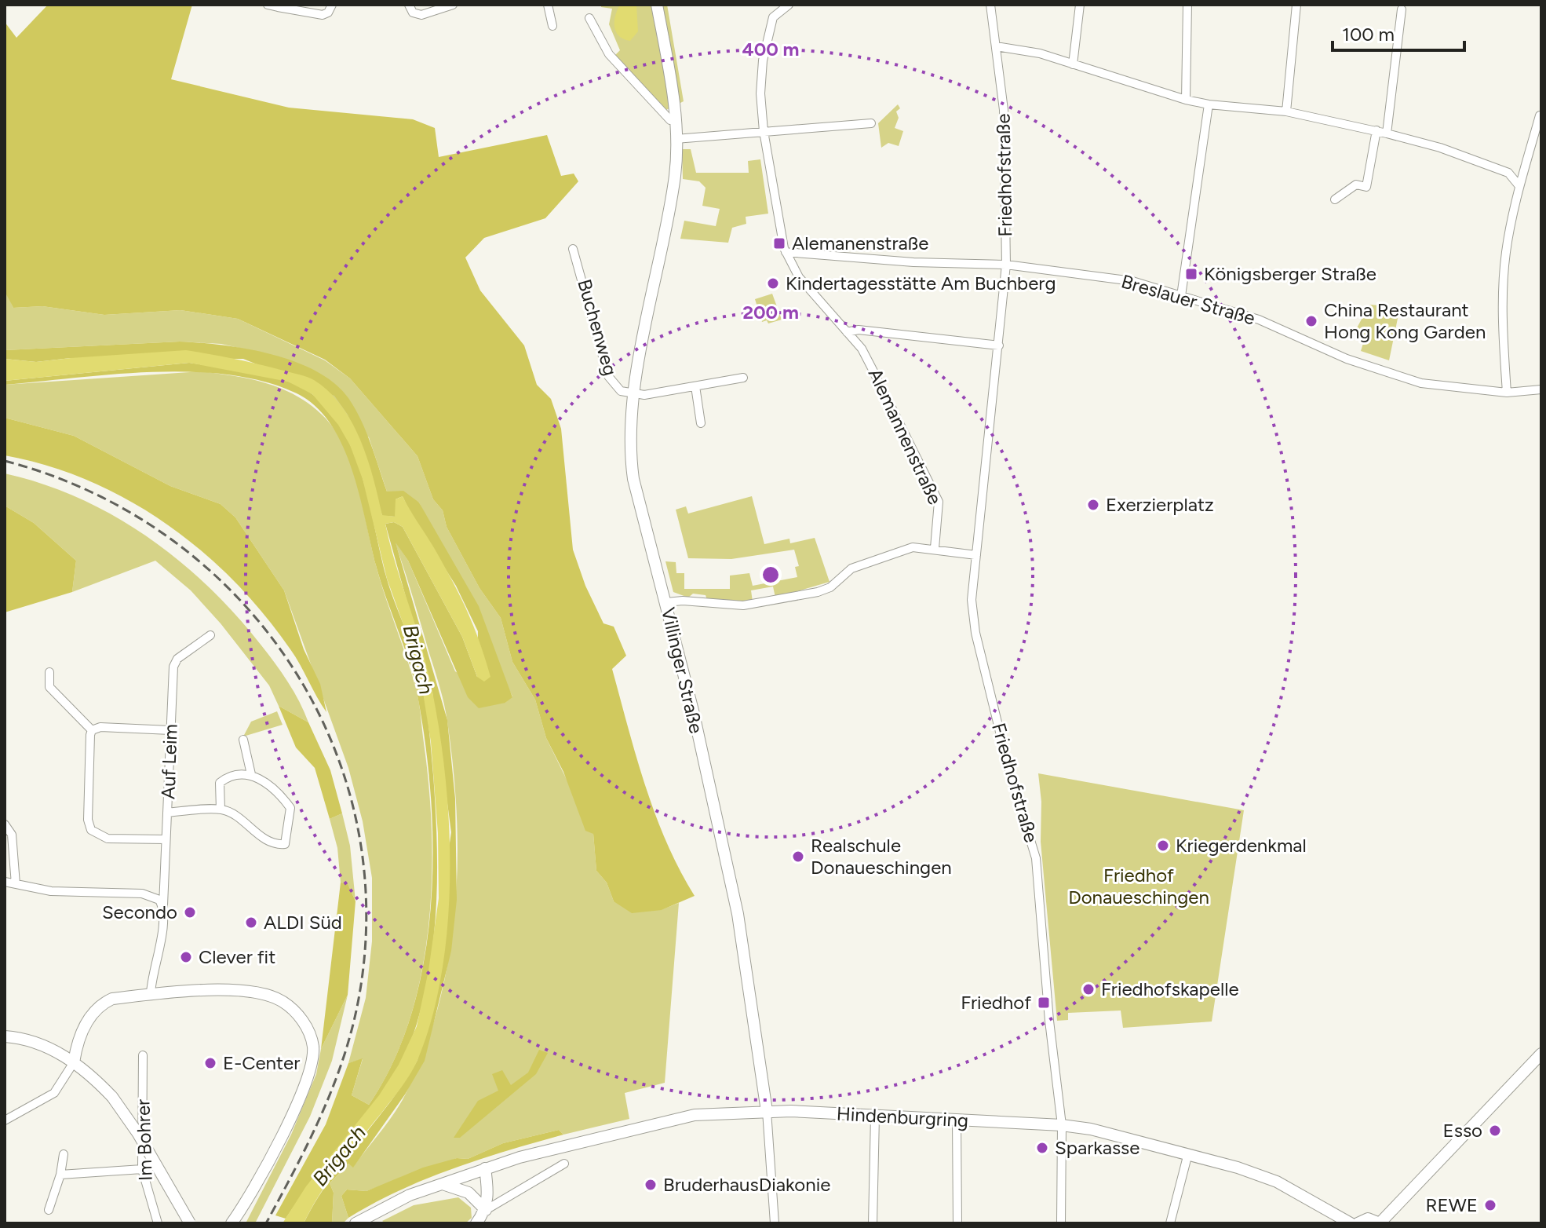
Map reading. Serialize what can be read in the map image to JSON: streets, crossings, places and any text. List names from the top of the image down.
{
  "streets": {
    "main road": ["Villinger Straße", "Hindenburgring"],
    "street": [
      "Friedhofstraße",
      "Breslauer Straße",
      "Buchenweg",
      "Alemannenstraße",
      "Auf Leim",
      "Im Bohrer"
    ]
  },
  "crossings": [
    ["Friedhofstraße", "Breslauer Straße"],
    ["Friedhofstraße", "Hindenburgring"],
    ["Breslauer Straße", "Alemannenstraße"],
    ["Buchenweg", "Villinger Straße"],
    ["Villinger Straße", "Hindenburgring"]
  ],
  "water": ["Brigach"],
  "parks": ["Friedhof Donaueschingen"],
  "places": {
    "transit": ["Alemanenstraße", "Königsberger Straße", "Friedhof"],
    "other": [
      "Kindertagesstätte Am Buchberg",
      "China Restaurant Hong Kong Garden",
      "Exerzierplatz",
      "Kriegerdenkmal",
      "Realschule Donaueschingen",
      "Secondo",
      "ALDI Süd",
      "Clever fit",
      "Friedhofskapelle",
      "E-Center",
      "Esso",
      "Sparkasse",
      "BruderhausDiakonie",
      "REWE"
    ]
  },
  "scale_bar": "100 m",
  "rings": ["400 m", "200 m"]
}
